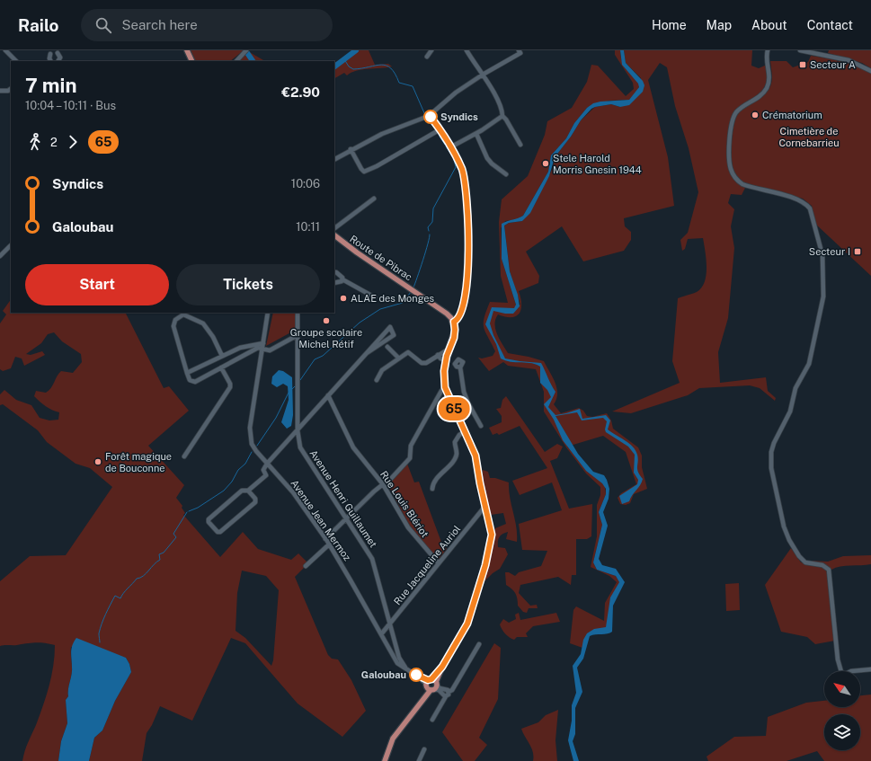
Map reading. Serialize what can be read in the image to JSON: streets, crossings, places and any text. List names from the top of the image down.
{
  "streets": {
    "main road": ["Route de Pibrac"],
    "street": [
      "Avenue Henri Guillaumet",
      "Rue Louis Blériot",
      "Avenue Jean Mermoz",
      "Rue Jacqueline Auriol"
    ]
  },
  "crossings": [
    ["Avenue Henri Guillaumet", "Avenue Jean Mermoz"],
    ["Avenue Henri Guillaumet", "Rue Jacqueline Auriol"],
    ["Rue Louis Blériot", "Rue Jacqueline Auriol"],
    ["Avenue Jean Mermoz", "Rue Jacqueline Auriol"]
  ],
  "parks": ["Cimetière de Cornebarrieu"],
  "places": {
    "transit": ["Secteur A", "Secteur I"],
    "other": [
      "Crématorium",
      "Syndics",
      "Stele Harold Morris Gnesin 1944",
      "ALAE des Monges",
      "Groupe scolaire Michel Rétif",
      "Forêt magique de Bouconne",
      "Galoubau"
    ]
  },
  "lines": ["bus line 65"],
  "north": "top left",
  "page": {
    "header": "Railo",
    "search": "Search here",
    "nav": [
      "Home",
      "Map",
      "About",
      "Contact"
    ],
    "on_map": "65",
    "heading": ["7 min", "10:04 – 10:11 · Bus", "€2.90"],
    "legs": ["2", "65"],
    "list": [
      {
        "name": "Syndics",
        "value": "10:06"
      },
      {
        "name": "Galoubau",
        "value": "10:11"
      }
    ],
    "buttons": ["Start", "Tickets"]
  }
}
